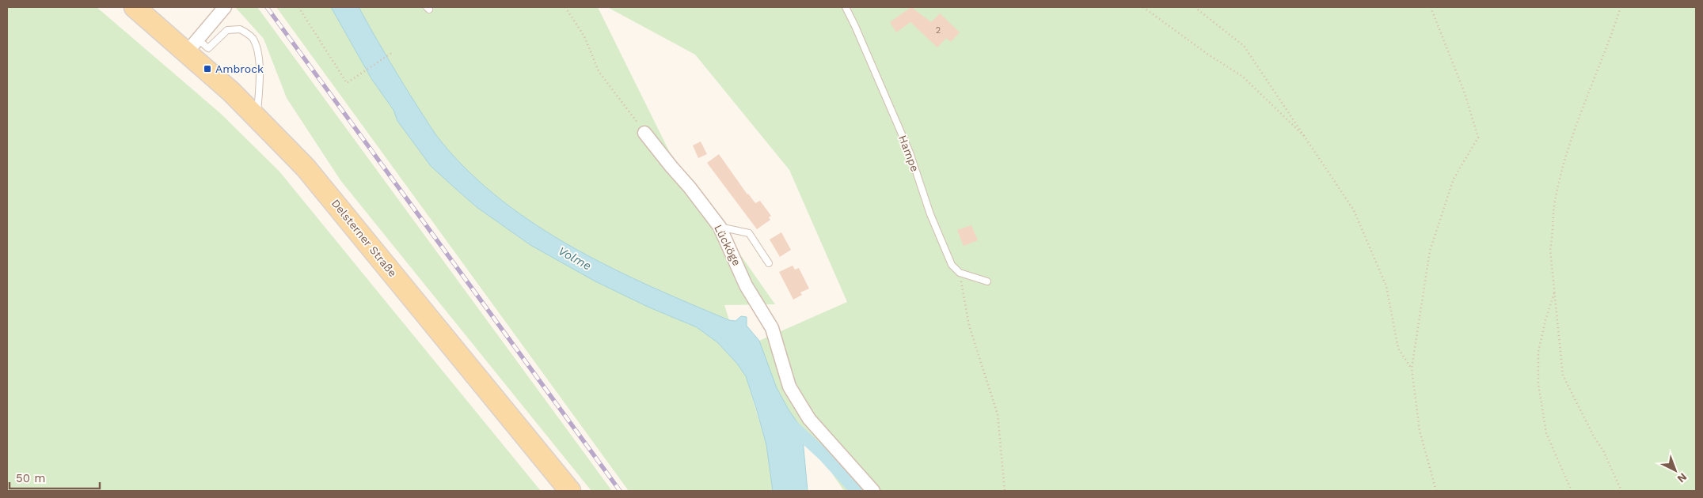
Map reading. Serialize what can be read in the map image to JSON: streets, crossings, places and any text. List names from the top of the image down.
{
  "streets": {
    "main road": ["Delsterner Straße"],
    "street": ["Lücköge"],
    "lane": ["Hampe"]
  },
  "water": ["Volme"],
  "places": {
    "transit": ["Ambrock"]
  },
  "house_numbers": ["2"],
  "scale_bar": "50 m",
  "north": "bottom right"
}
